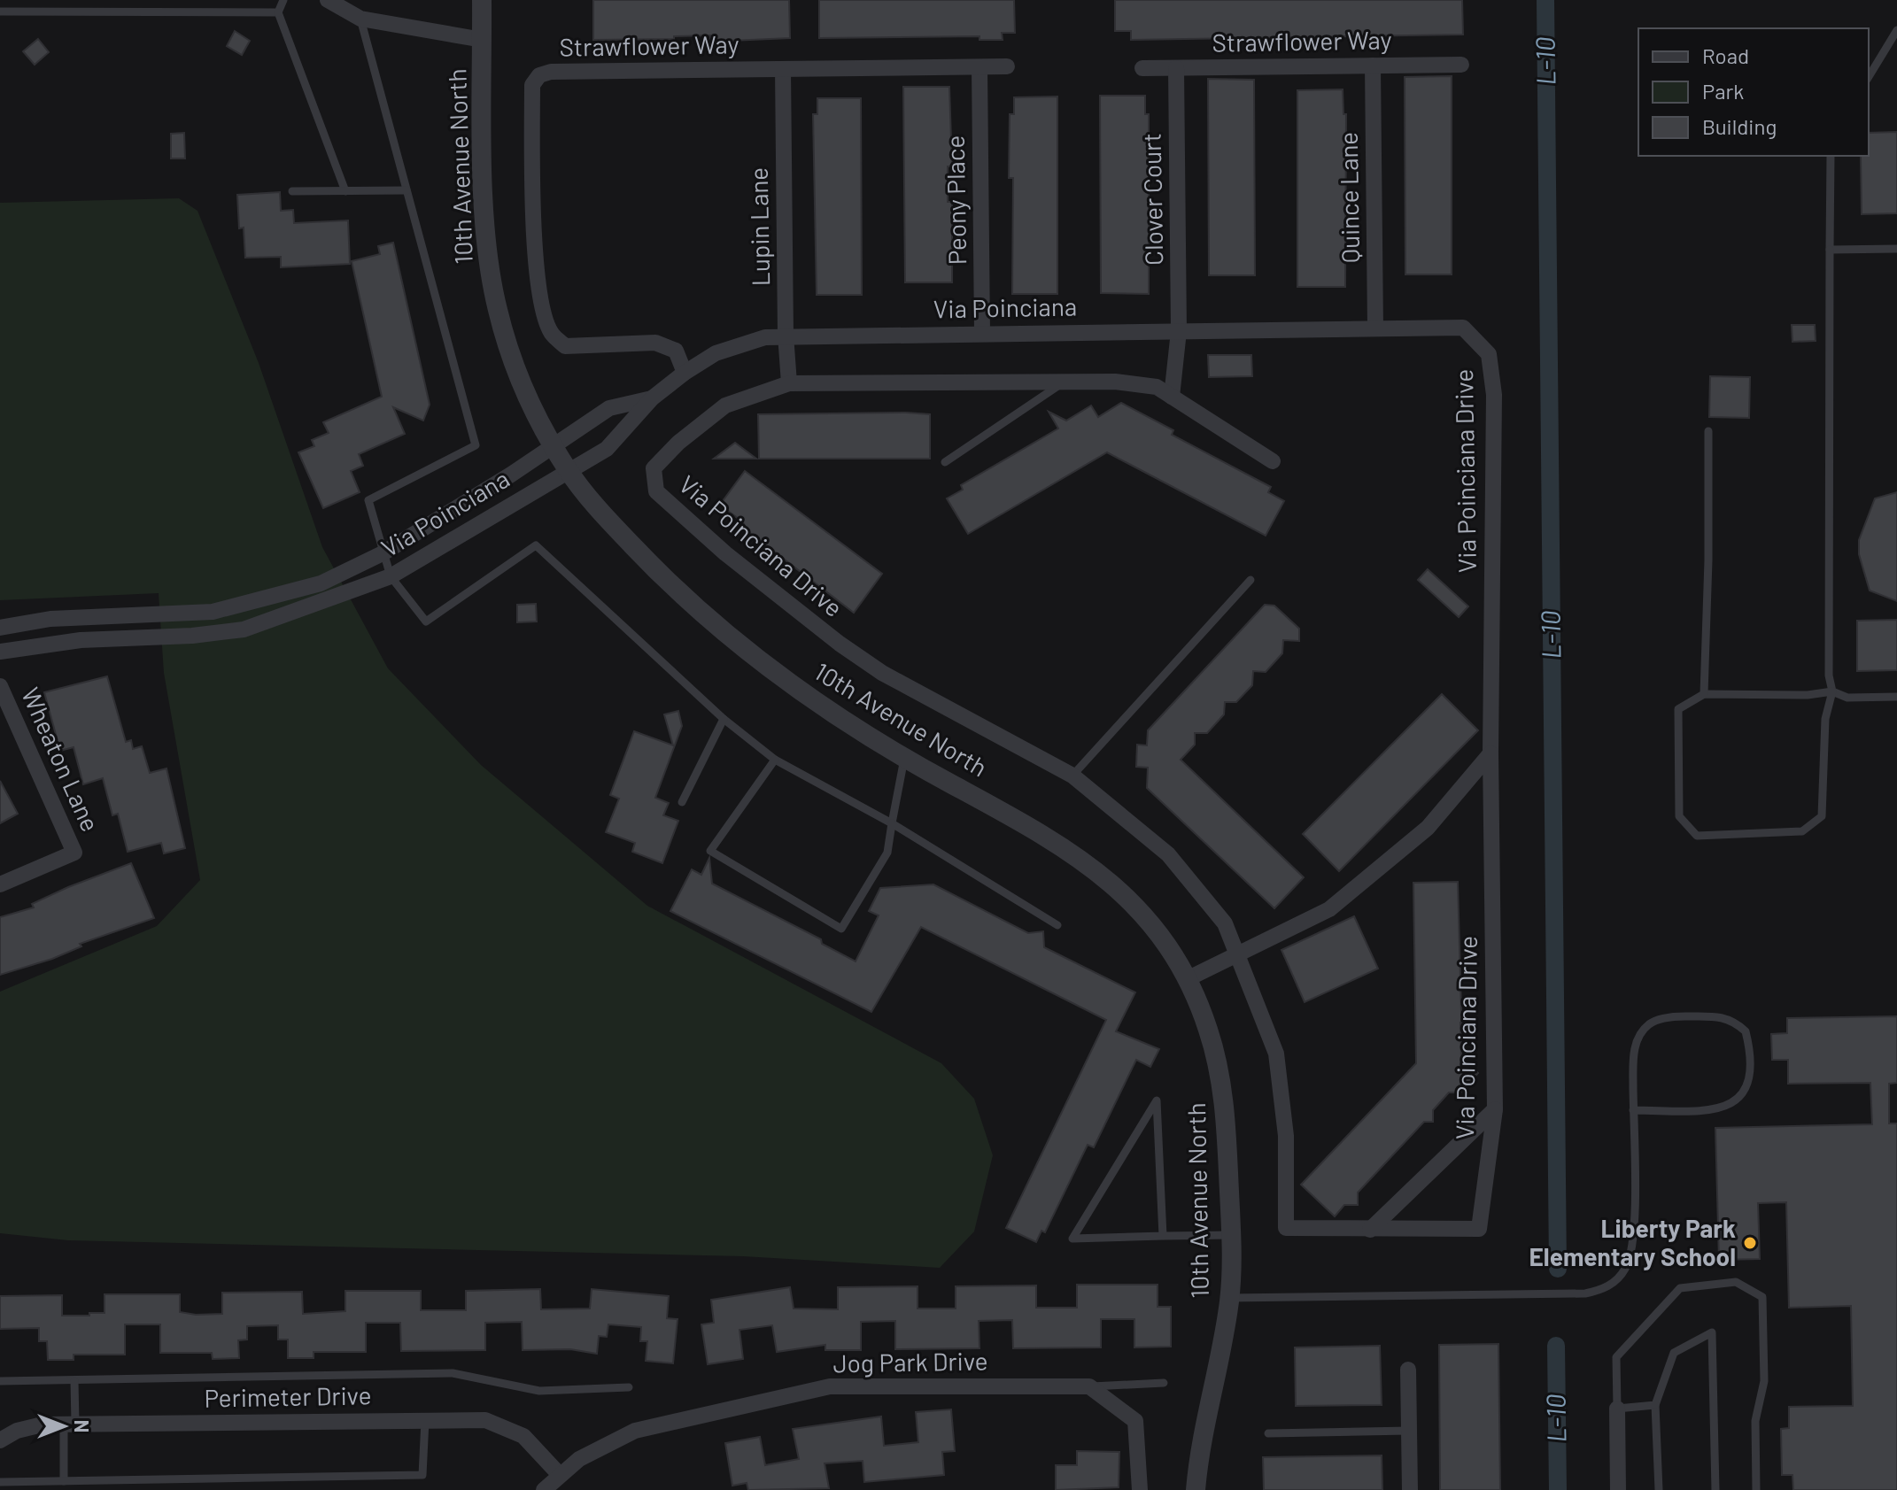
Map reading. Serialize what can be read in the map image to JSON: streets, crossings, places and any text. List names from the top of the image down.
{
  "streets": {
    "street": [
      "Strawflower Way",
      "10th Avenue North",
      "Quince Lane",
      "Clover Court",
      "Peony Place",
      "Lupin Lane",
      "Via Poinciana",
      "Via Poinciana Drive",
      "Wheaton Lane",
      "Jog Park Drive",
      "Perimeter Drive"
    ]
  },
  "crossings": [
    ["Strawflower Way", "Quince Lane"],
    ["Strawflower Way", "Clover Court"],
    ["Strawflower Way", "Peony Place"],
    ["Strawflower Way", "Lupin Lane"],
    ["Strawflower Way", "Via Poinciana"],
    ["10th Avenue North", "Via Poinciana"],
    ["Quince Lane", "Via Poinciana"],
    ["Quince Lane", "Via Poinciana Drive"],
    ["Clover Court", "Via Poinciana"],
    ["Peony Place", "Via Poinciana"],
    ["Lupin Lane", "Via Poinciana"],
    ["Lupin Lane", "Via Poinciana Drive"],
    ["Via Poinciana", "Via Poinciana Drive"],
    ["Jog Park Drive", "Perimeter Drive"]
  ],
  "water": ["L-10"],
  "places": ["Liberty Park Elementary School"],
  "legend": ["Road", "Park", "Building"],
  "north": "right"
}
